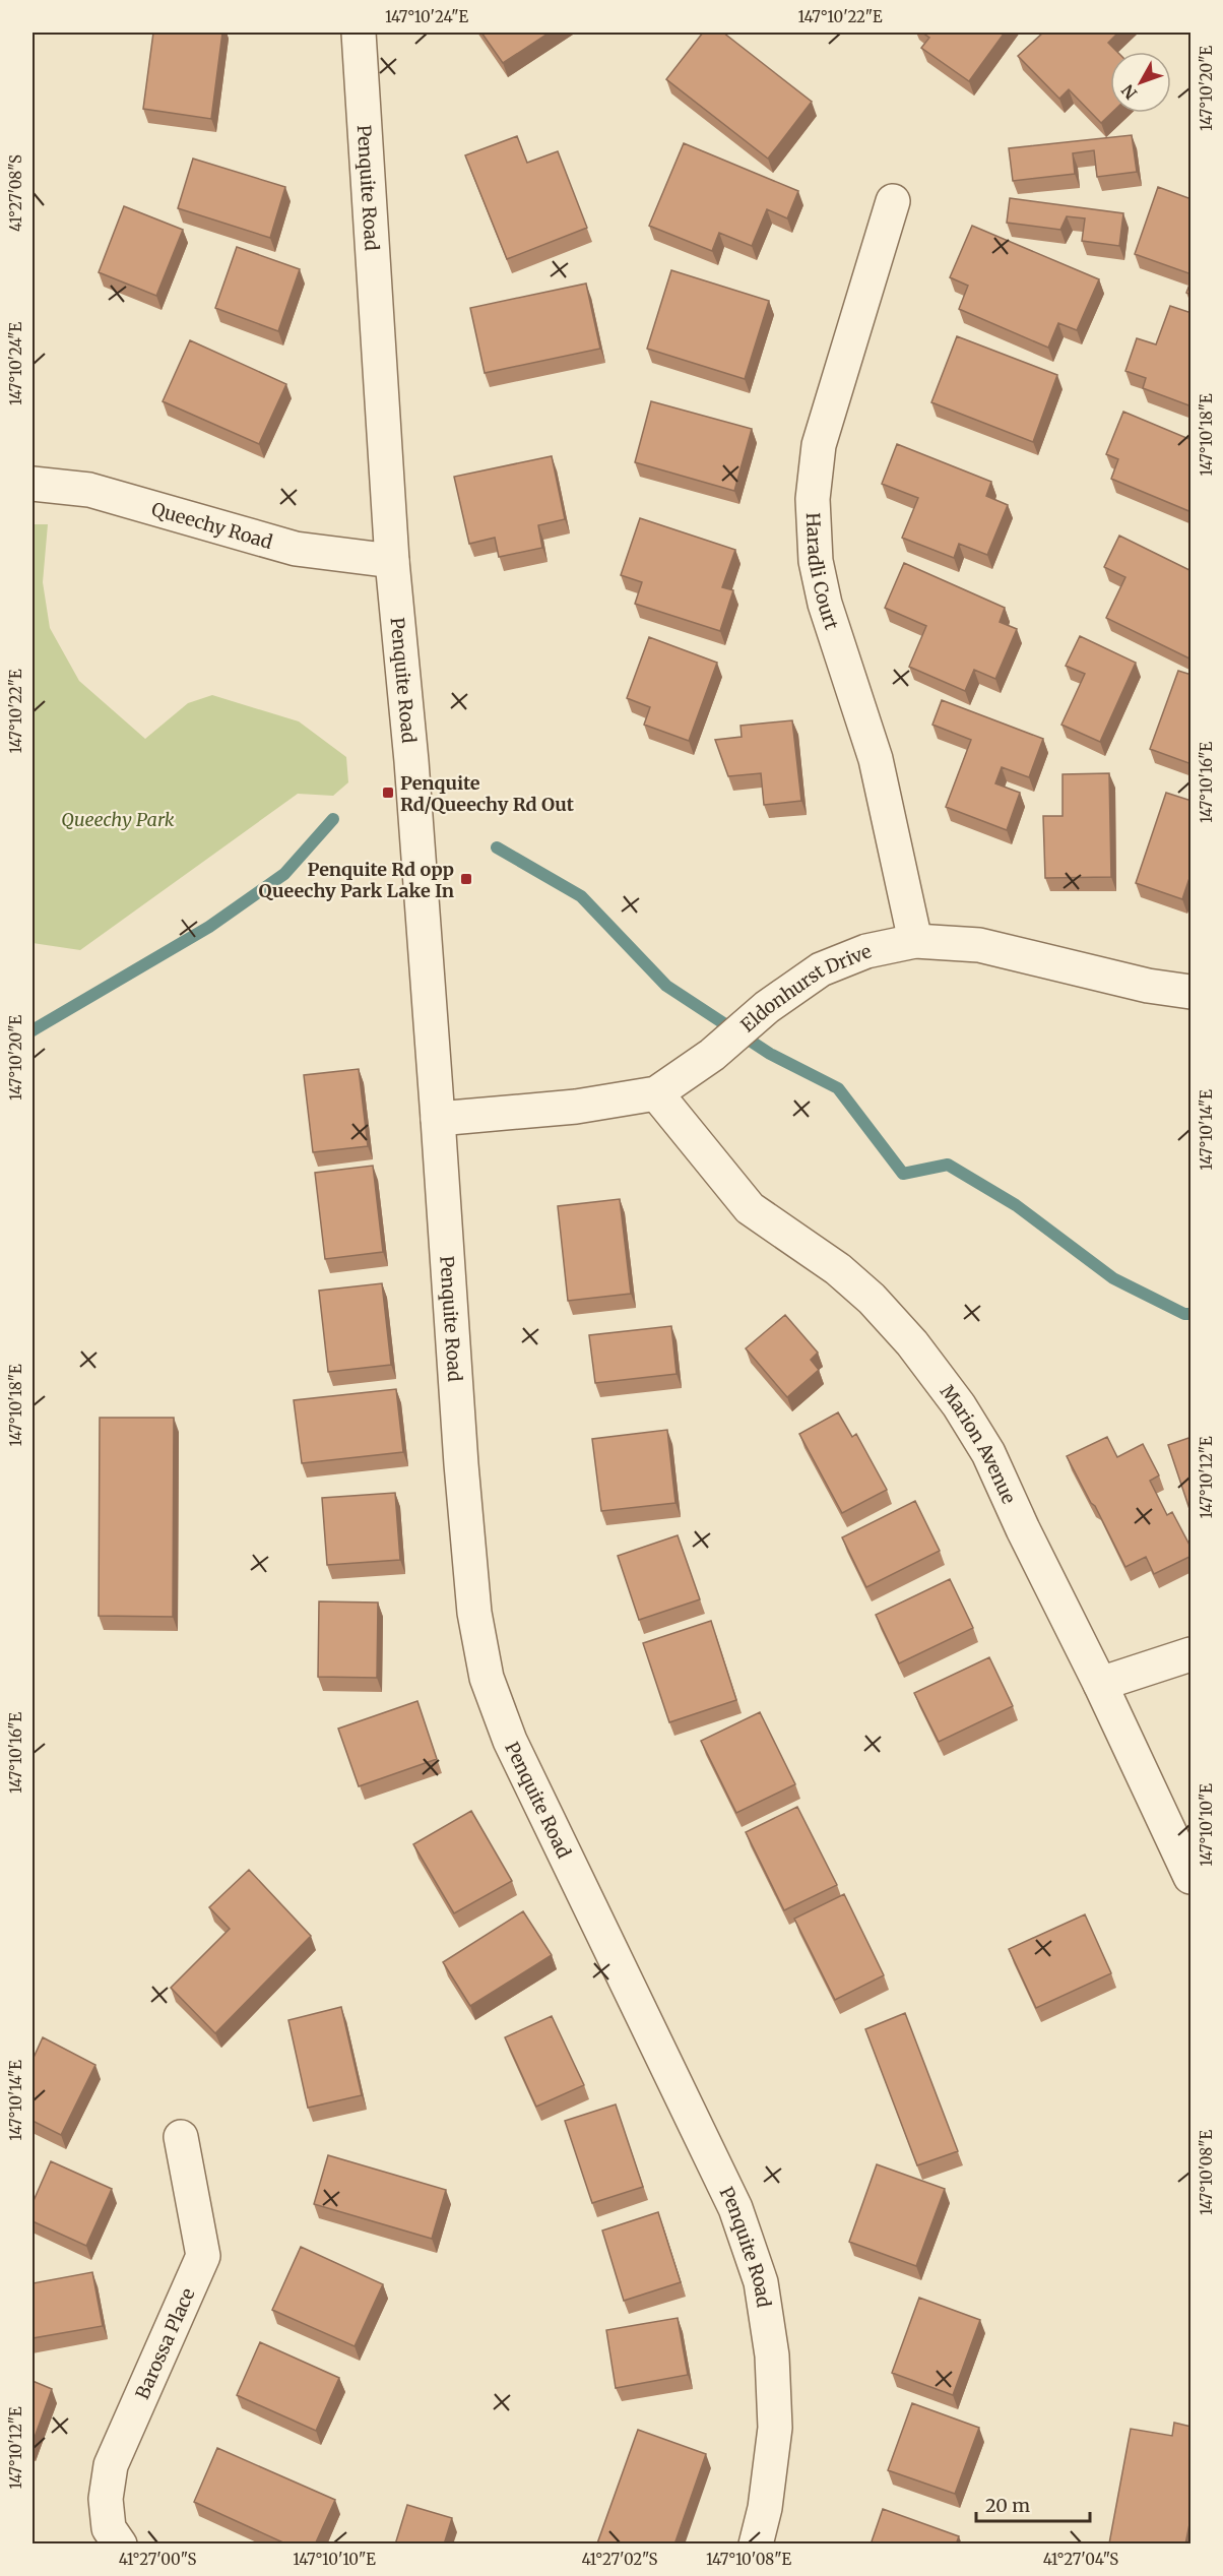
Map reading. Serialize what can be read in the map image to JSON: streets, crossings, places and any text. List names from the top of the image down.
{
  "streets": {
    "street": [
      "Penquite Road",
      "Queechy Road",
      "Haradli Court",
      "Eldonhurst Drive",
      "Marion Avenue",
      "Barossa Place"
    ]
  },
  "crossings": [
    ["Penquite Road", "Queechy Road"],
    ["Penquite Road", "Eldonhurst Drive"],
    ["Haradli Court", "Eldonhurst Drive"],
    ["Eldonhurst Drive", "Marion Avenue"]
  ],
  "parks": ["Queechy Park"],
  "places": {
    "transit": ["Penquite Rd/Queechy Rd Out", "Penquite Rd opp Queechy Park Lake In"]
  },
  "scale_bar": "20 m",
  "north": "bottom left",
  "coordinates": [
    "147°10'24\"E",
    "147°10'22\"E",
    "147°10'20\"E",
    "41°27'08\"S",
    "147°10'18\"E",
    "147°10'16\"E",
    "147°10'14\"E",
    "147°10'12\"E",
    "147°10'10\"E",
    "147°10'08\"E",
    "41°27'00\"S",
    "41°27'02\"S",
    "41°27'04\"S"
  ]
}
